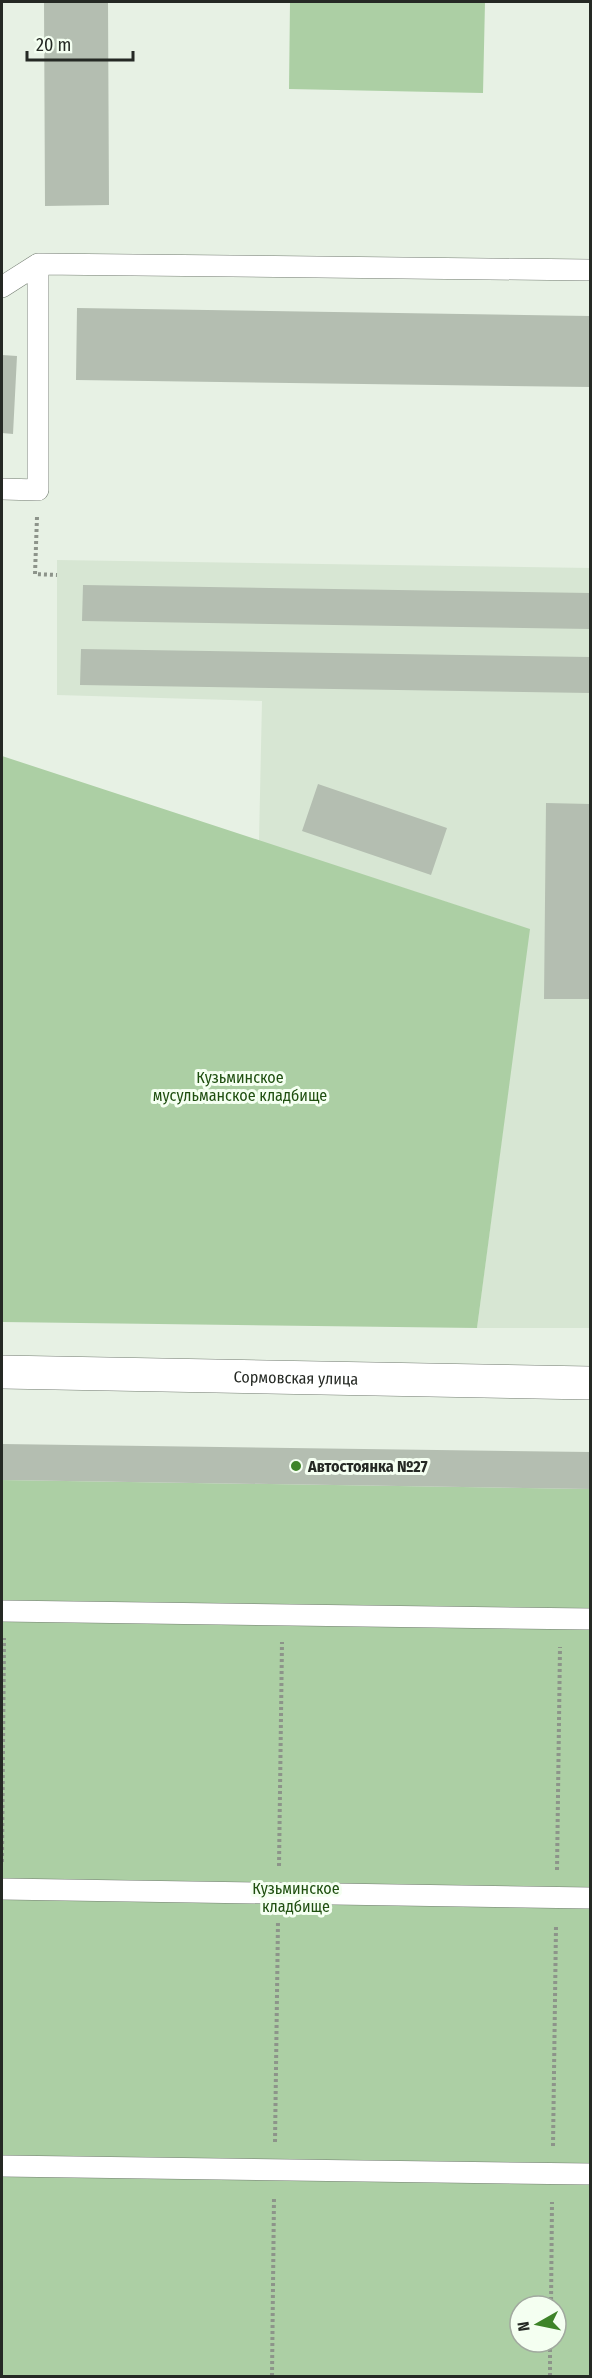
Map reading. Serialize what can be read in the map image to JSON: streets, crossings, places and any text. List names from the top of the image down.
{
  "streets": {
    "street": ["Сормовская улица"]
  },
  "parks": ["Кузьминское мусульманское кладбище", "Кузьминское кладбище"],
  "places": ["Автостоянка №27"],
  "scale_bar": "20 m",
  "north": "left"
}
